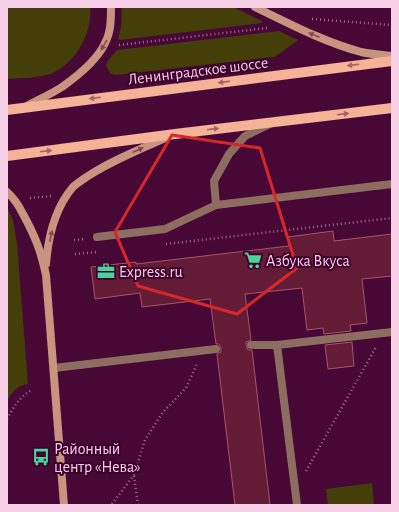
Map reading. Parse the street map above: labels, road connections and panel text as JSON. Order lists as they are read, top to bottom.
{
  "streets": {
    "main road": ["Ленинградское шоссе"]
  },
  "places": {
    "supermarket": ["Азбука Вкуса"],
    "office": ["Express.ru"],
    "bus stop": ["Районный центр «Нева»"]
  }
}
